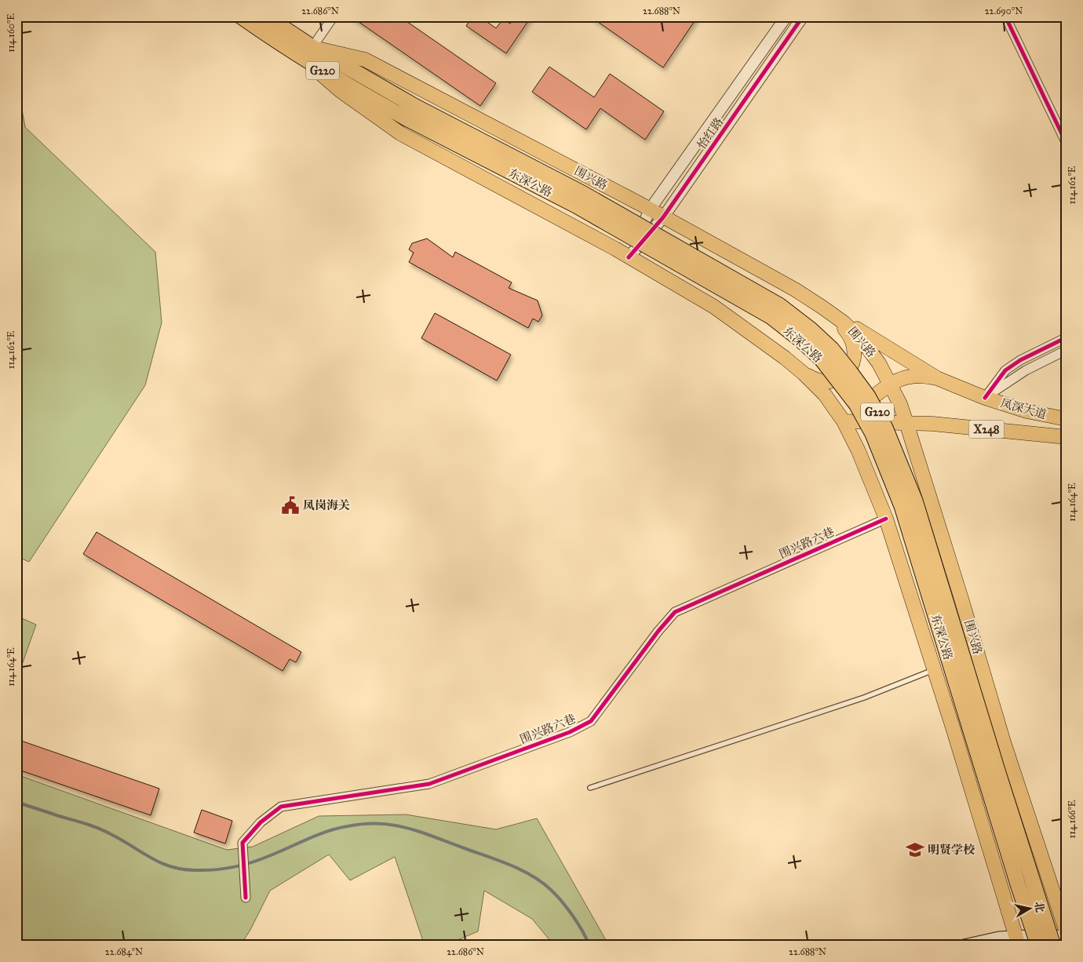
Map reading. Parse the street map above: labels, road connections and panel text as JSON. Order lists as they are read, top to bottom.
{
  "streets": {
    "highway": ["G220", "东深公路"],
    "main road": ["围兴路", "凤深大道", "X248"],
    "street": ["怡红路", "围兴路六巷"]
  },
  "crossings": [
    ["怡红路", "围兴路"],
    ["围兴路", "东深公路"],
    ["围兴路", "凤深大道"],
    ["围兴路", "X248"],
    ["凤深大道", "X248"]
  ],
  "places": {
    "public building": ["凤岗海关"],
    "school or university": ["明贤学校"]
  },
  "north": "right",
  "coordinates": [
    "22.686°N",
    "22.688°N",
    "22.690°N",
    "114.160°E",
    "114.162°E",
    "114.164°E",
    "114.166°E",
    "22.684°N"
  ]
}
